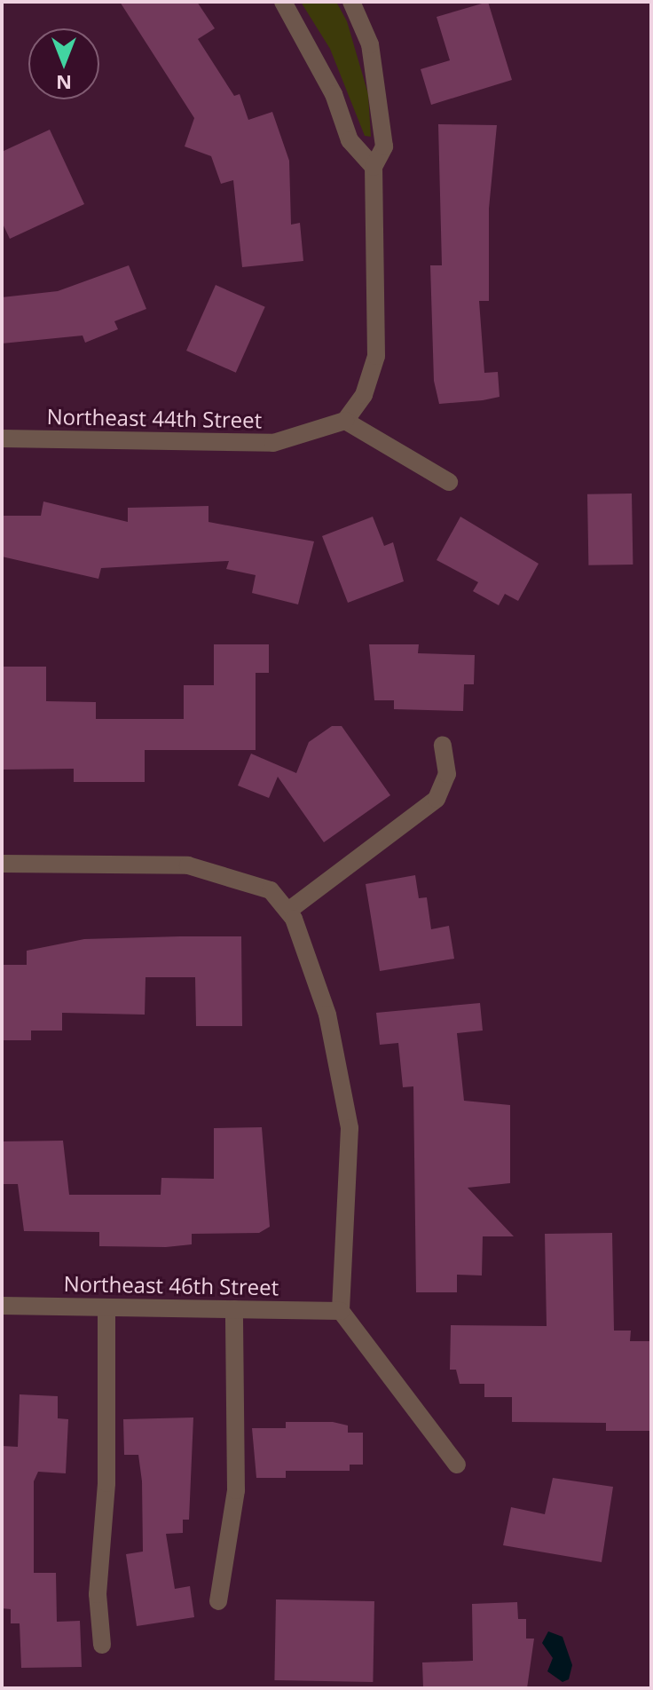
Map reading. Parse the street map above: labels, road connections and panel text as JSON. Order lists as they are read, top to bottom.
{
  "streets": {
    "street": ["Northeast 44th Street", "Northeast 46th Street"]
  },
  "north": "bottom"
}
